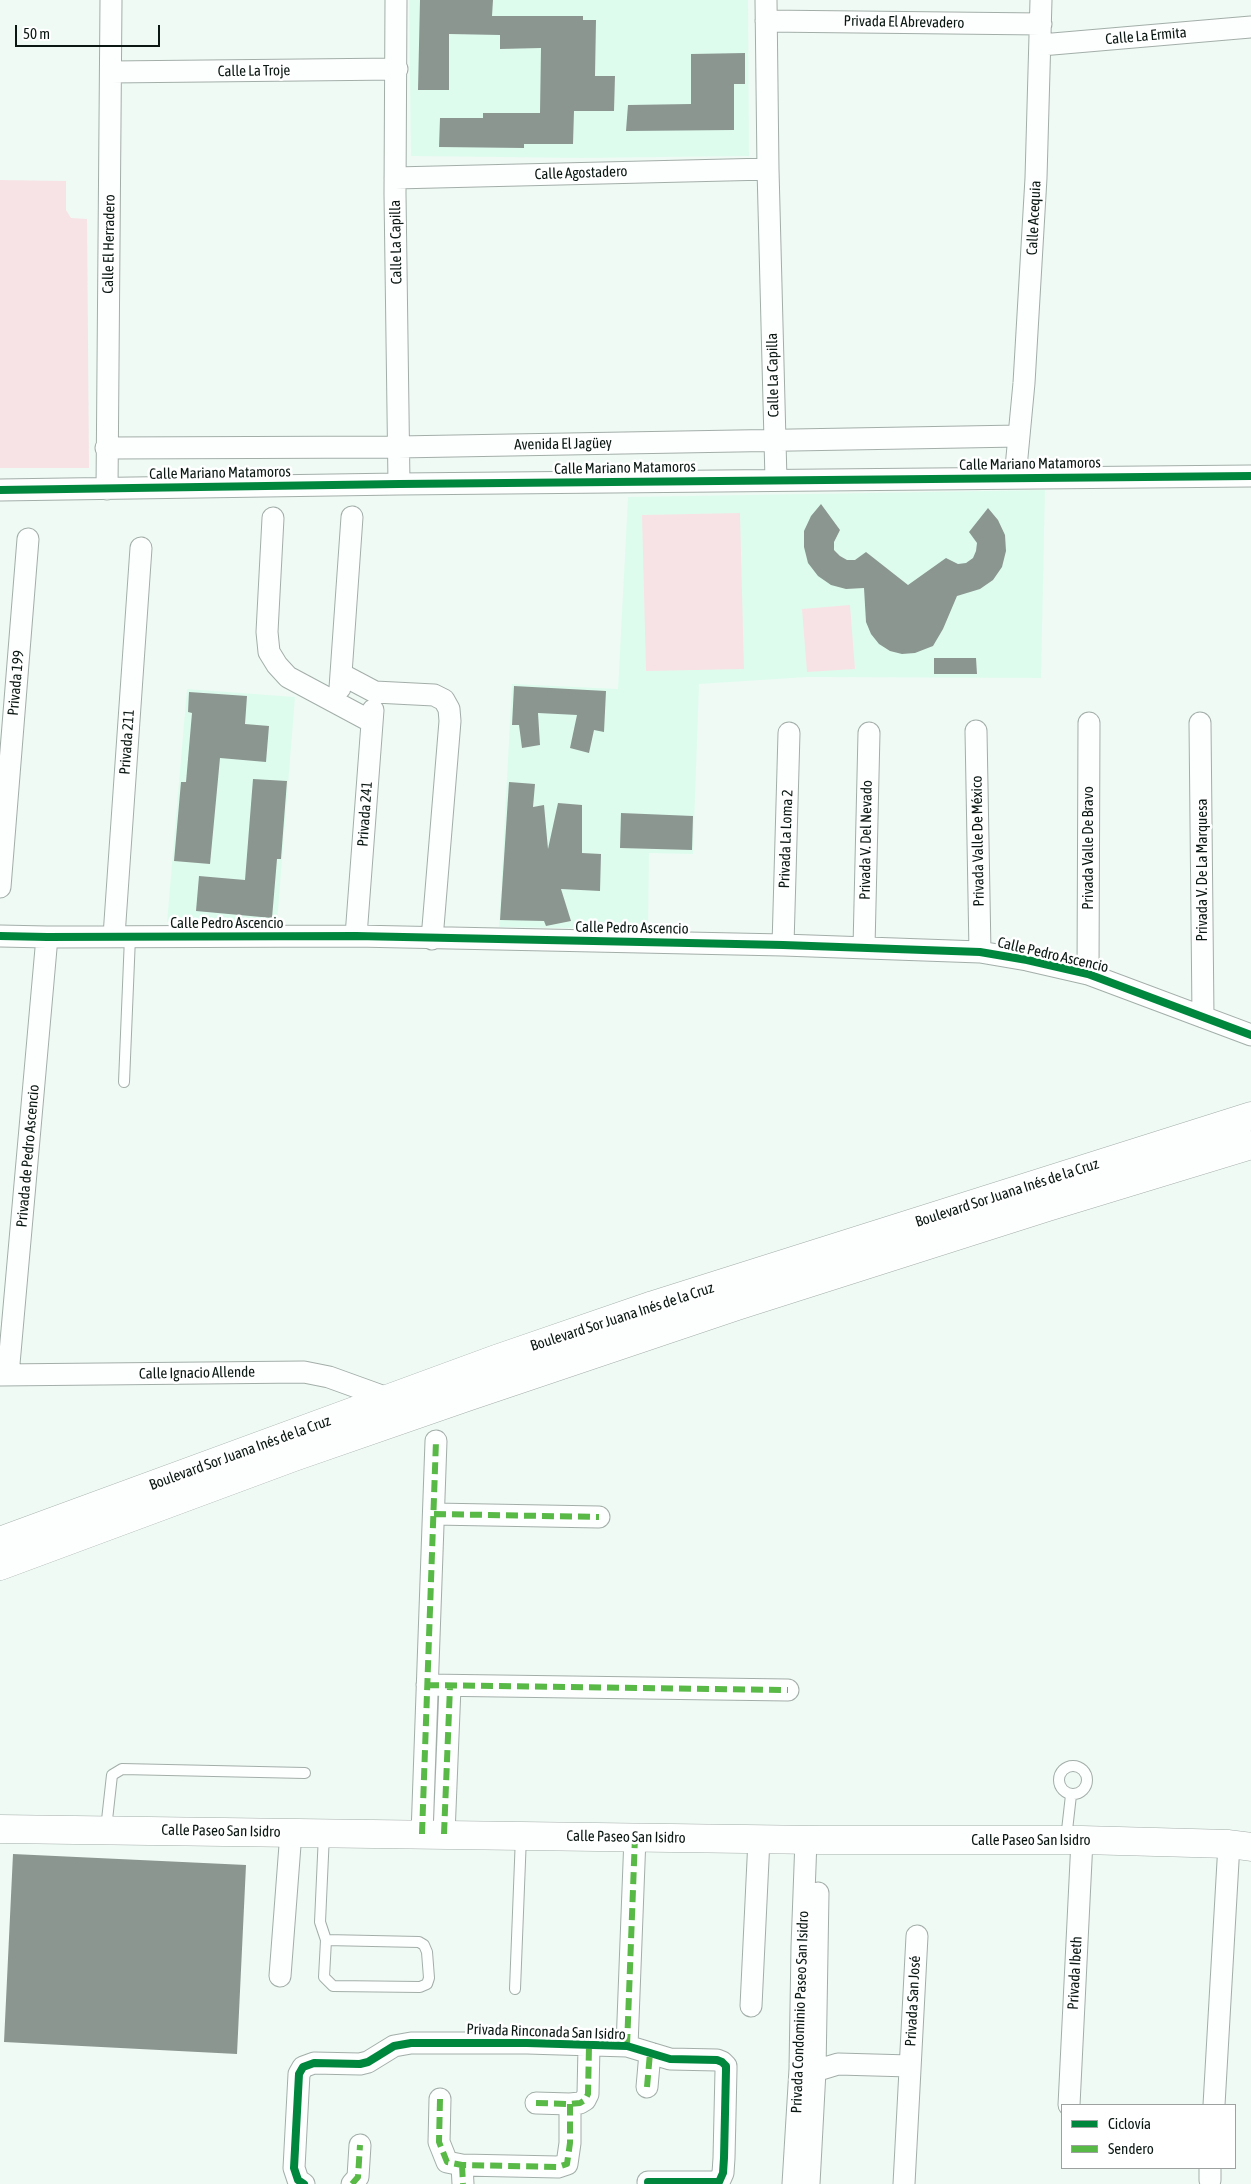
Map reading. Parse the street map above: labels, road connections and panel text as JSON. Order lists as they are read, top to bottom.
{
  "streets": {
    "main road": ["Boulevard Sor Juana Inés de la Cruz", "Calle Paseo San Isidro"],
    "street": [
      "Privada El Abrevadero",
      "Calle La Ermita",
      "Calle La Troje",
      "Calle Agostadero",
      "Calle Acequia",
      "Calle La Capilla",
      "Calle El Herradero",
      "Avenida El Jagüey",
      "Calle Mariano Matamoros",
      "Privada 199",
      "Privada 211",
      "Privada 241",
      "Privada La Loma 2",
      "Privada V. Del Nevado",
      "Privada Valle De México",
      "Privada Valle De Bravo",
      "Privada V. De La Marquesa",
      "Calle Pedro Ascencio",
      "Privada de Pedro Ascencio",
      "Calle Ignacio Allende",
      "Privada Ibeth",
      "Privada San José",
      "Privada Condominio Paseo San Isidro",
      "Privada Rinconada San Isidro"
    ]
  },
  "crossings": [
    ["Privada El Abrevadero", "Calle Acequia"],
    ["Privada El Abrevadero", "Calle La Capilla"],
    ["Calle La Ermita", "Calle Acequia"],
    ["Calle La Troje", "Calle La Capilla"],
    ["Calle La Troje", "Calle El Herradero"],
    ["Calle Agostadero", "Calle La Capilla"],
    ["Calle Acequia", "Avenida El Jagüey"],
    ["Calle Acequia", "Calle Mariano Matamoros"],
    ["Calle La Capilla", "Avenida El Jagüey"],
    ["Calle La Capilla", "Calle Mariano Matamoros"],
    ["Calle El Herradero", "Avenida El Jagüey"],
    ["Calle El Herradero", "Calle Mariano Matamoros"],
    ["Privada 211", "Calle Pedro Ascencio"],
    ["Privada 241", "Calle Pedro Ascencio"],
    ["Privada La Loma 2", "Calle Pedro Ascencio"],
    ["Privada V. Del Nevado", "Calle Pedro Ascencio"],
    ["Privada Valle De México", "Calle Pedro Ascencio"],
    ["Privada Valle De Bravo", "Calle Pedro Ascencio"],
    ["Privada V. De La Marquesa", "Calle Pedro Ascencio"],
    ["Calle Pedro Ascencio", "Privada de Pedro Ascencio"],
    ["Privada de Pedro Ascencio", "Calle Ignacio Allende"],
    ["Boulevard Sor Juana Inés de la Cruz", "Calle Ignacio Allende"],
    ["Calle Paseo San Isidro", "Privada Ibeth"],
    ["Calle Paseo San Isidro", "Privada Condominio Paseo San Isidro"],
    ["Calle Paseo San Isidro", "Privada Rinconada San Isidro"],
    ["Privada San José", "Privada Condominio Paseo San Isidro"]
  ],
  "legend": ["Ciclovía", "Sendero"],
  "scale_bar": "50 m"
}
